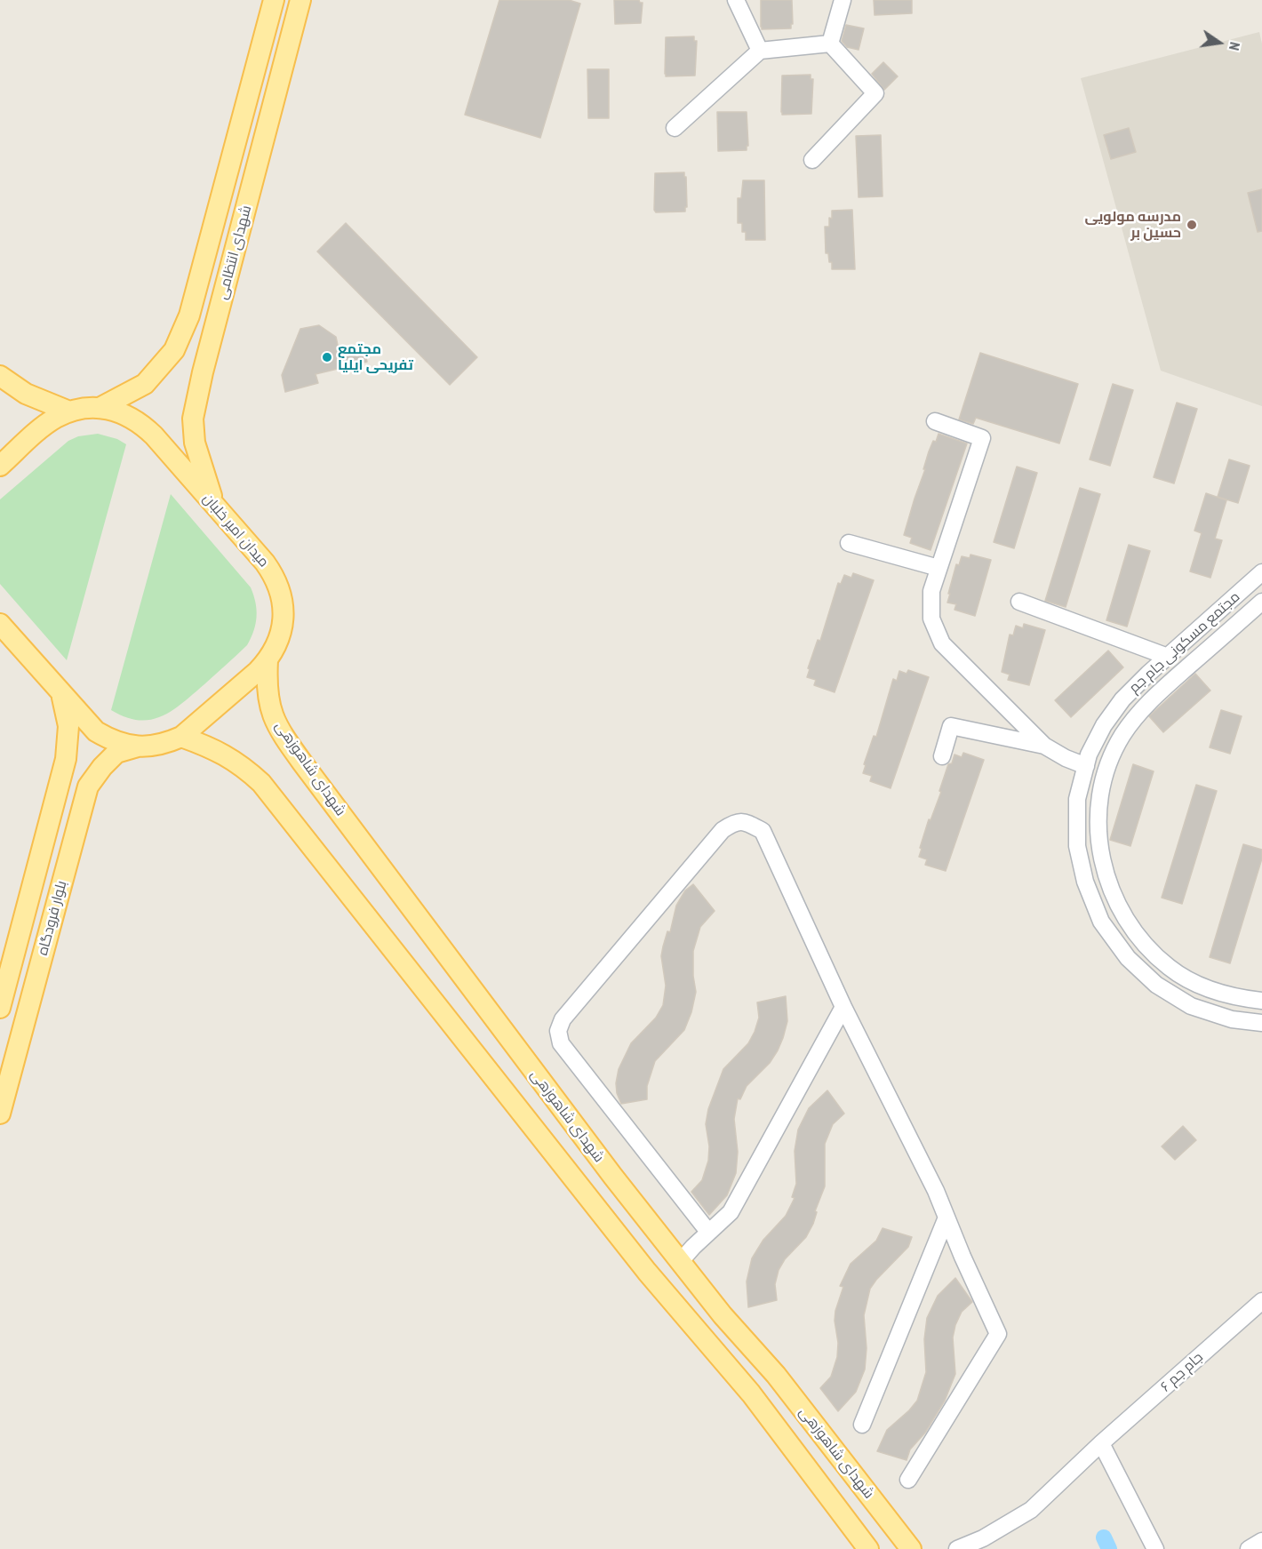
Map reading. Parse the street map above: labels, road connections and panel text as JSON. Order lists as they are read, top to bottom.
{
  "streets": {
    "main road": [
      "شهدای انتظامی",
      "میدان امیر خلبان",
      "شهدای شاهوزهی",
      "بلوار فرودگاه"
    ],
    "street": ["مجتمع مسکونی جام جم", "جام جم ۶"]
  },
  "crossings": [
    ["شهدای انتظامی", "میدان امیر خلبان"],
    ["میدان امیر خلبان", "شهدای شاهوزهی"],
    ["میدان امیر خلبان", "بلوار فرودگاه"]
  ],
  "places": ["مدرسه مولویی حسین بر", "مجتمع تفریحی ایلیا"],
  "north": "right"
}
